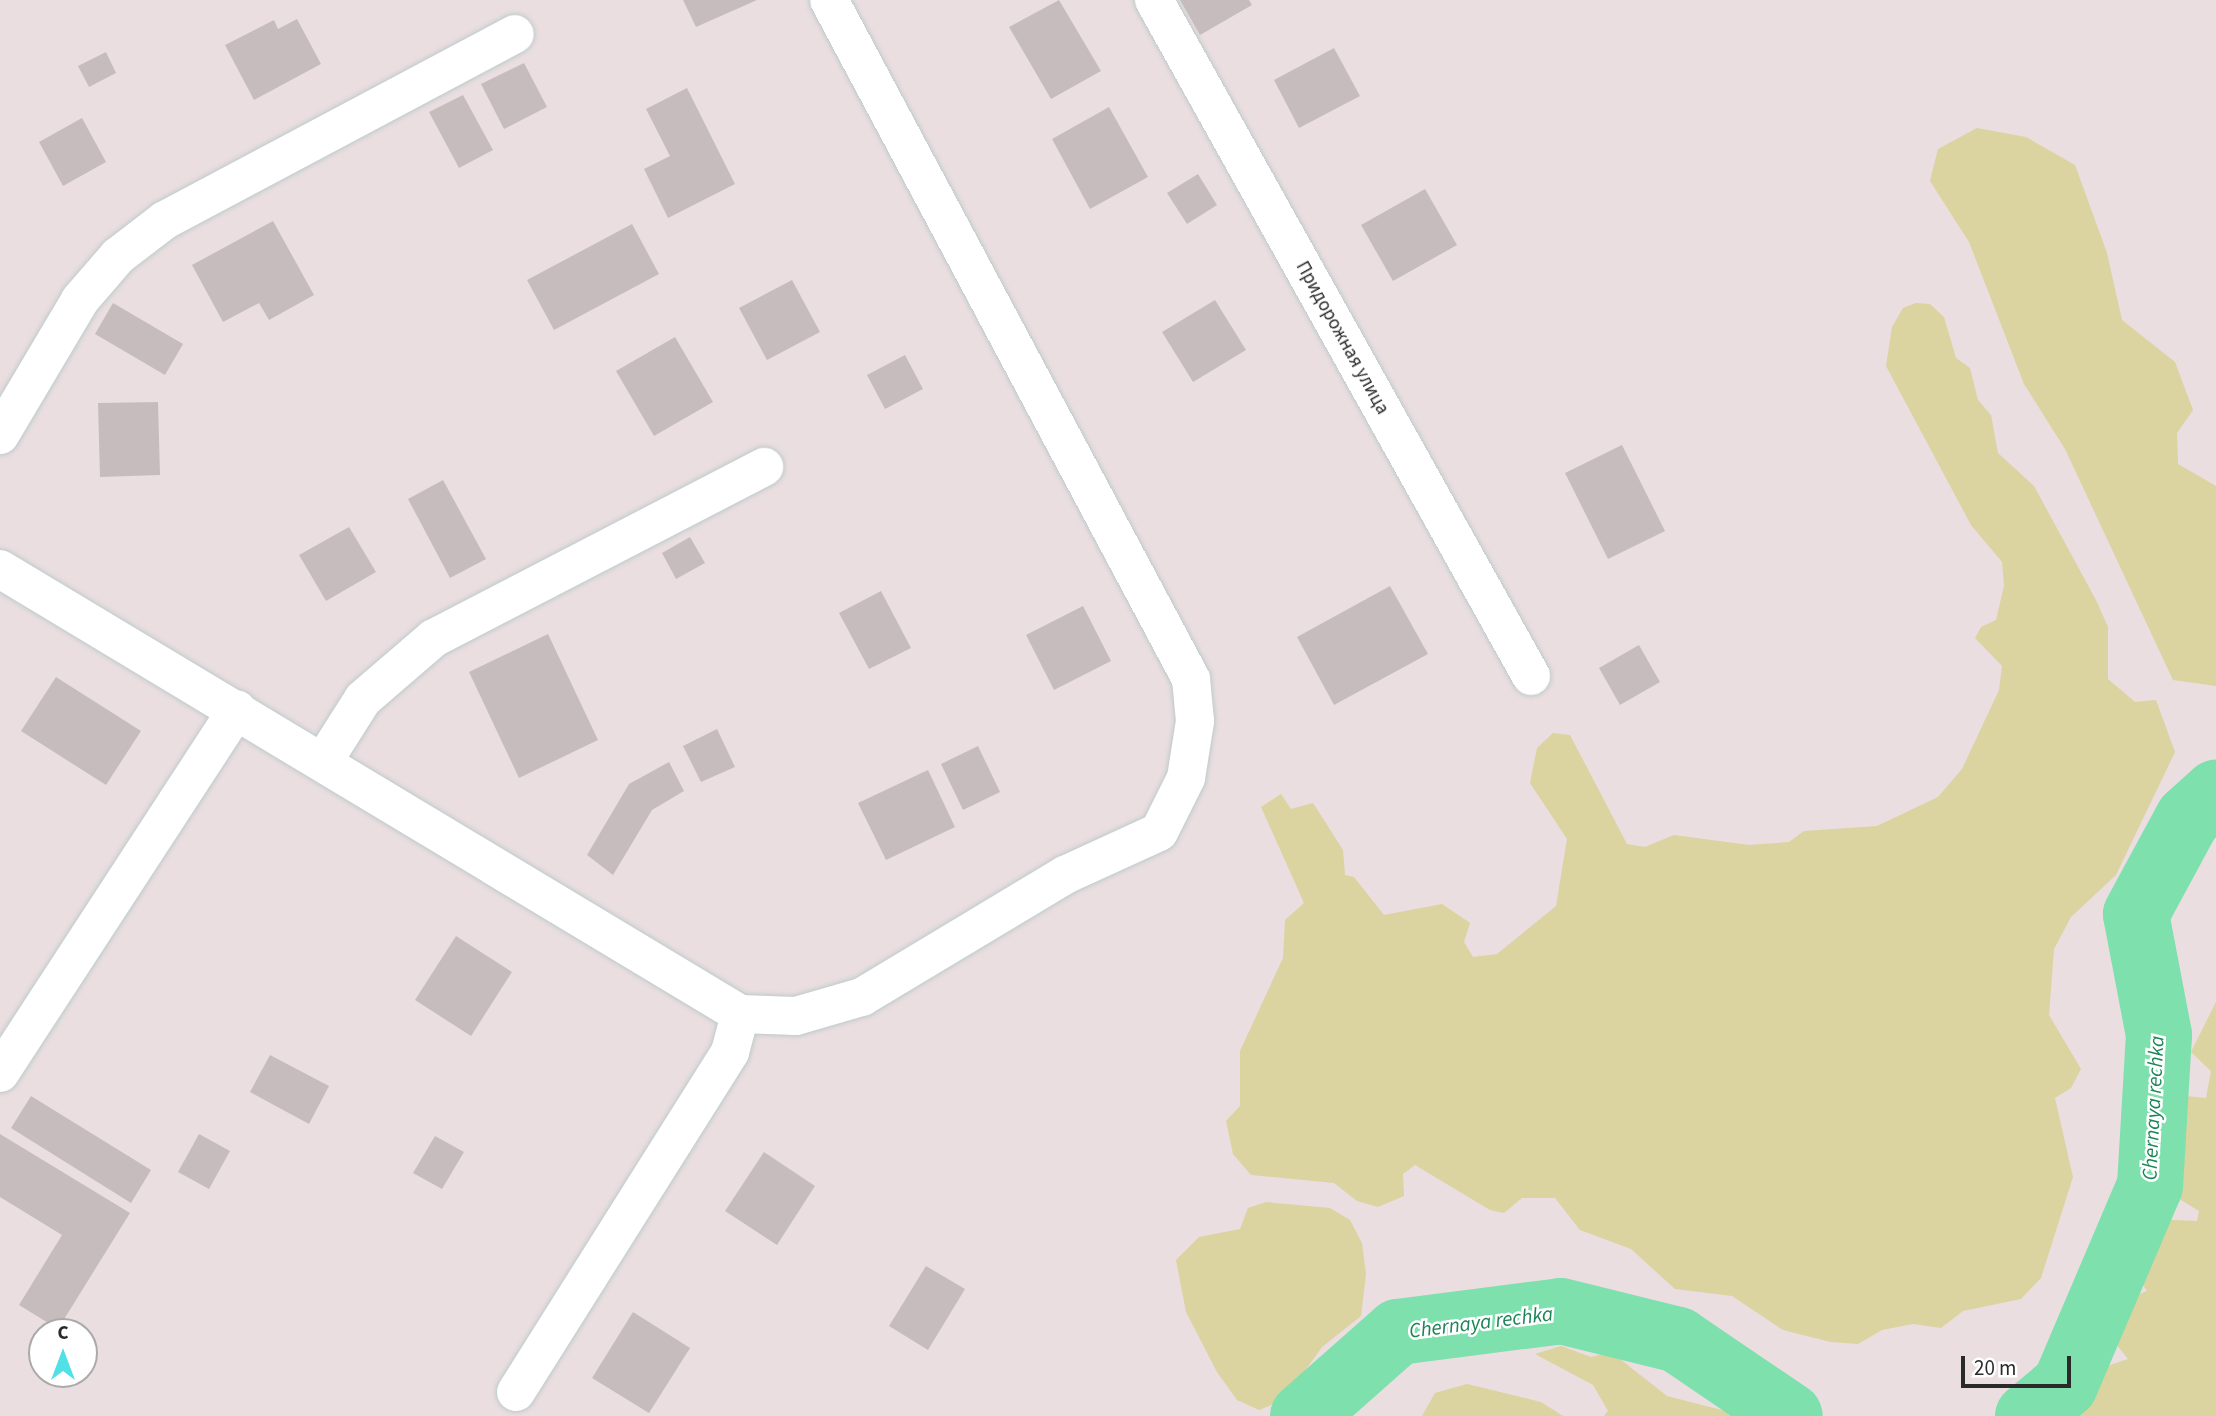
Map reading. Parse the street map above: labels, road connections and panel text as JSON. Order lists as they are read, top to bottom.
{
  "streets": {
    "street": ["Придорожная улица"]
  },
  "water": ["Chernaya rechka"],
  "scale_bar": "20 m",
  "north": "top"
}
